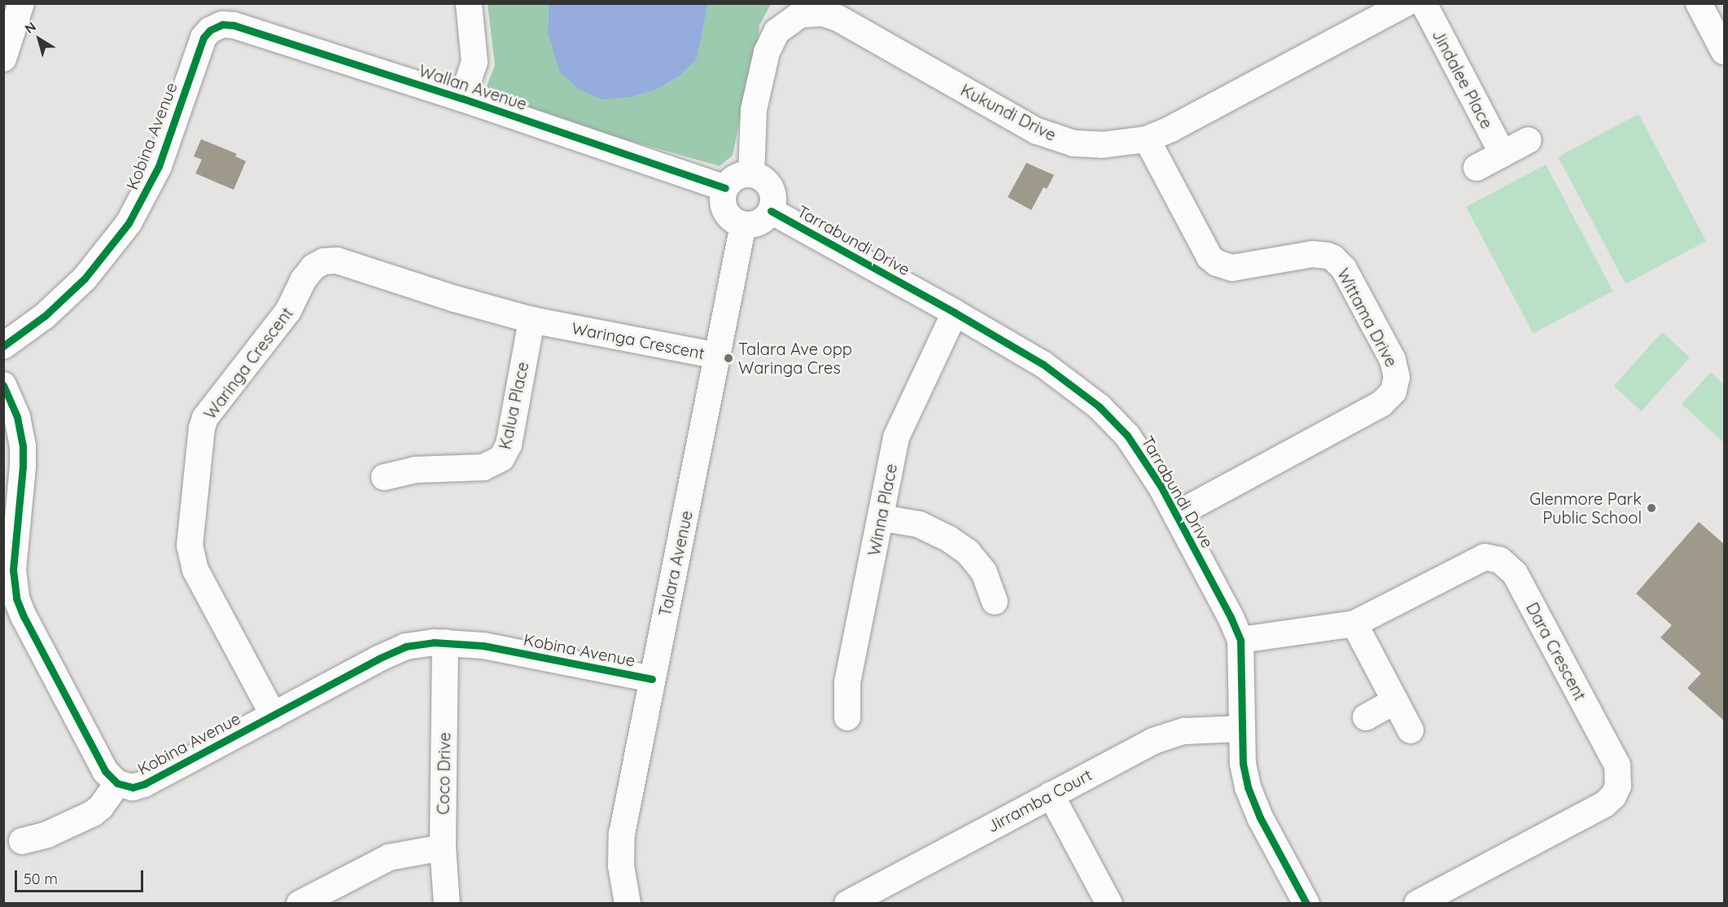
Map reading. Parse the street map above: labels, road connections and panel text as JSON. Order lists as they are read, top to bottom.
{
  "streets": {
    "street": [
      "Jindalee Place",
      "Wallan Avenue",
      "Kukundi Drive",
      "Kobina Avenue",
      "Tarrabundi Drive",
      "Wittama Drive",
      "Waringa Crescent",
      "Kalua Place",
      "Winna Place",
      "Talara Avenue",
      "Dara Crescent",
      "Coco Drive",
      "Jirramba Court"
    ]
  },
  "crossings": [
    ["Wallan Avenue", "Kukundi Drive"],
    ["Wallan Avenue", "Kobina Avenue"],
    ["Wallan Avenue", "Tarrabundi Drive"],
    ["Wallan Avenue", "Talara Avenue"],
    ["Kukundi Drive", "Tarrabundi Drive"],
    ["Kukundi Drive", "Wittama Drive"],
    ["Kukundi Drive", "Talara Avenue"],
    ["Kobina Avenue", "Waringa Crescent"],
    ["Kobina Avenue", "Talara Avenue"],
    ["Kobina Avenue", "Coco Drive"],
    ["Tarrabundi Drive", "Wittama Drive"],
    ["Tarrabundi Drive", "Winna Place"],
    ["Tarrabundi Drive", "Talara Avenue"],
    ["Tarrabundi Drive", "Dara Crescent"],
    ["Tarrabundi Drive", "Jirramba Court"],
    ["Waringa Crescent", "Kalua Place"],
    ["Waringa Crescent", "Talara Avenue"]
  ],
  "places": ["Talara Ave opp Waringa Cres", "Glenmore Park Public School"],
  "scale_bar": "50 m",
  "north": "top left"
}
